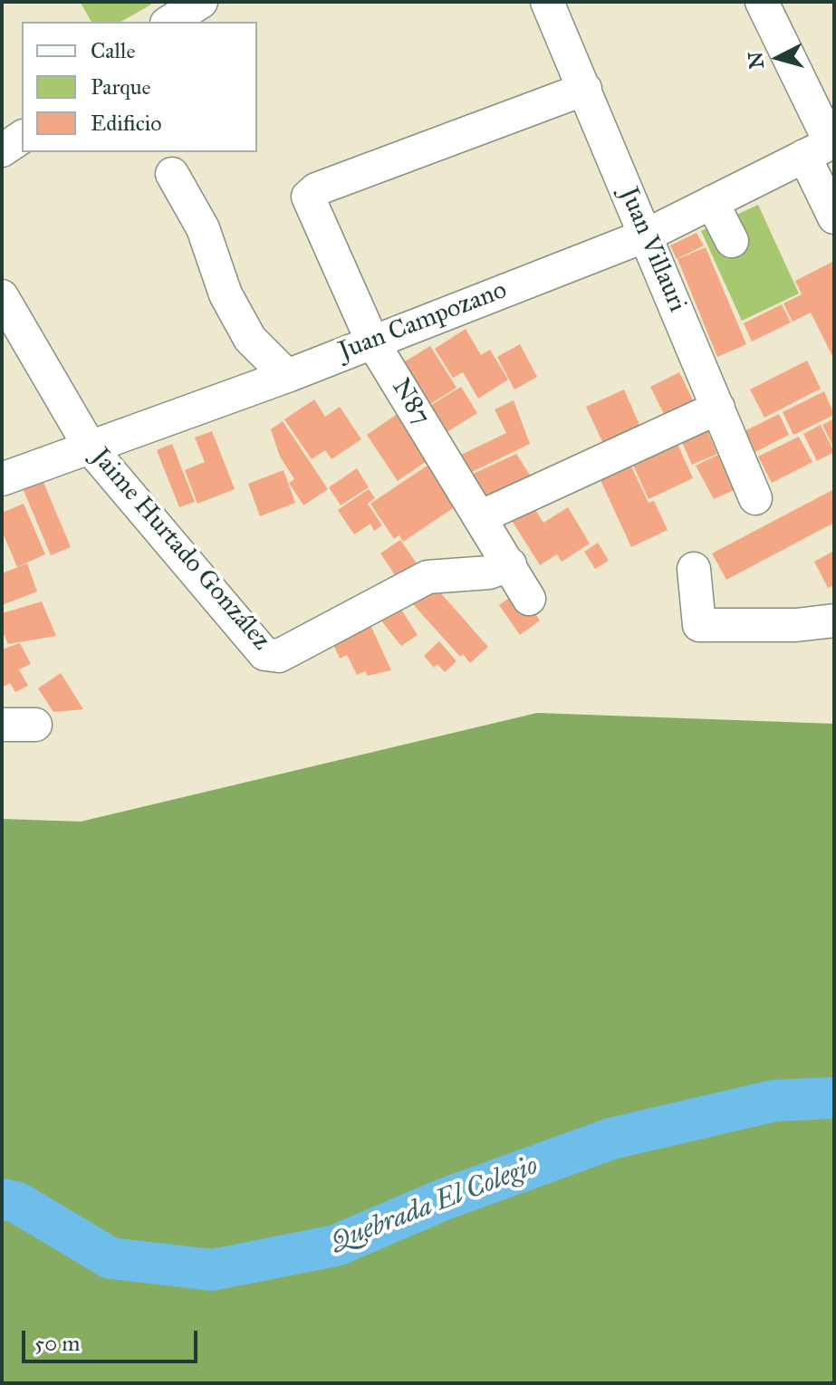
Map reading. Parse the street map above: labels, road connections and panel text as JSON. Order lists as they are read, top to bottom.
{
  "streets": {
    "street": [
      "Juan Villauri",
      "Juan Campozano",
      "N87",
      "Jaime Hurtado González"
    ]
  },
  "crossings": [
    ["Juan Villauri", "Juan Campozano"],
    ["Juan Villauri", "N87"],
    ["Juan Campozano", "N87"],
    ["Juan Campozano", "Jaime Hurtado González"],
    ["N87", "Jaime Hurtado González"]
  ],
  "water": ["Quebrada El Colegio"],
  "legend": ["Calle", "Parque", "Edificio"],
  "scale_bar": "50 m",
  "north": "left"
}
